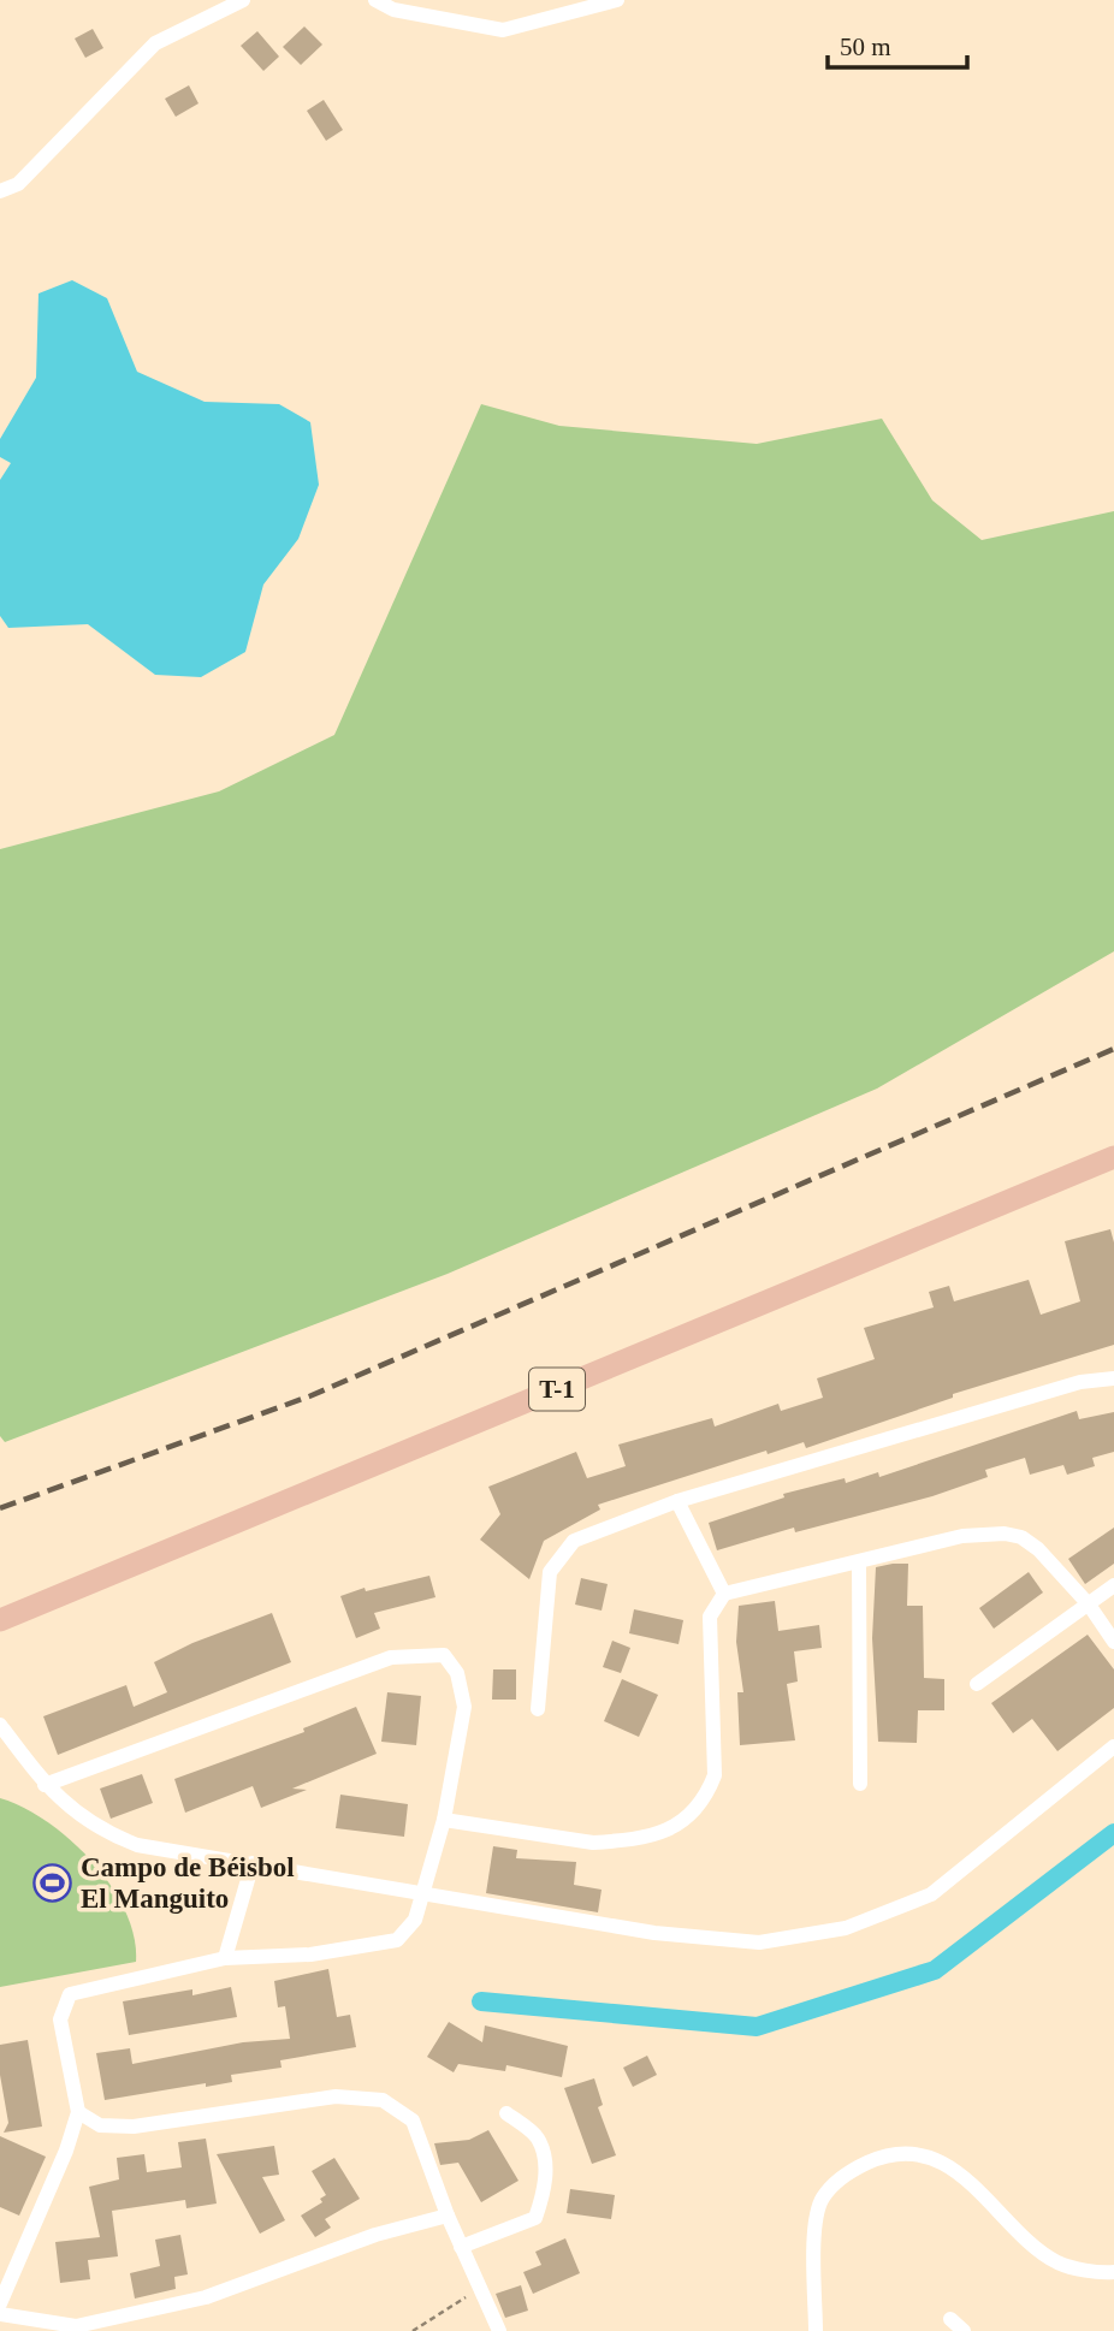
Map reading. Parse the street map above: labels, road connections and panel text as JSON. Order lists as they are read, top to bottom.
{
  "streets": {
    "main road": ["T-1"]
  },
  "places": {
    "sports": ["Campo de Béisbol El Manguito"]
  },
  "scale_bar": "50 m"
}
